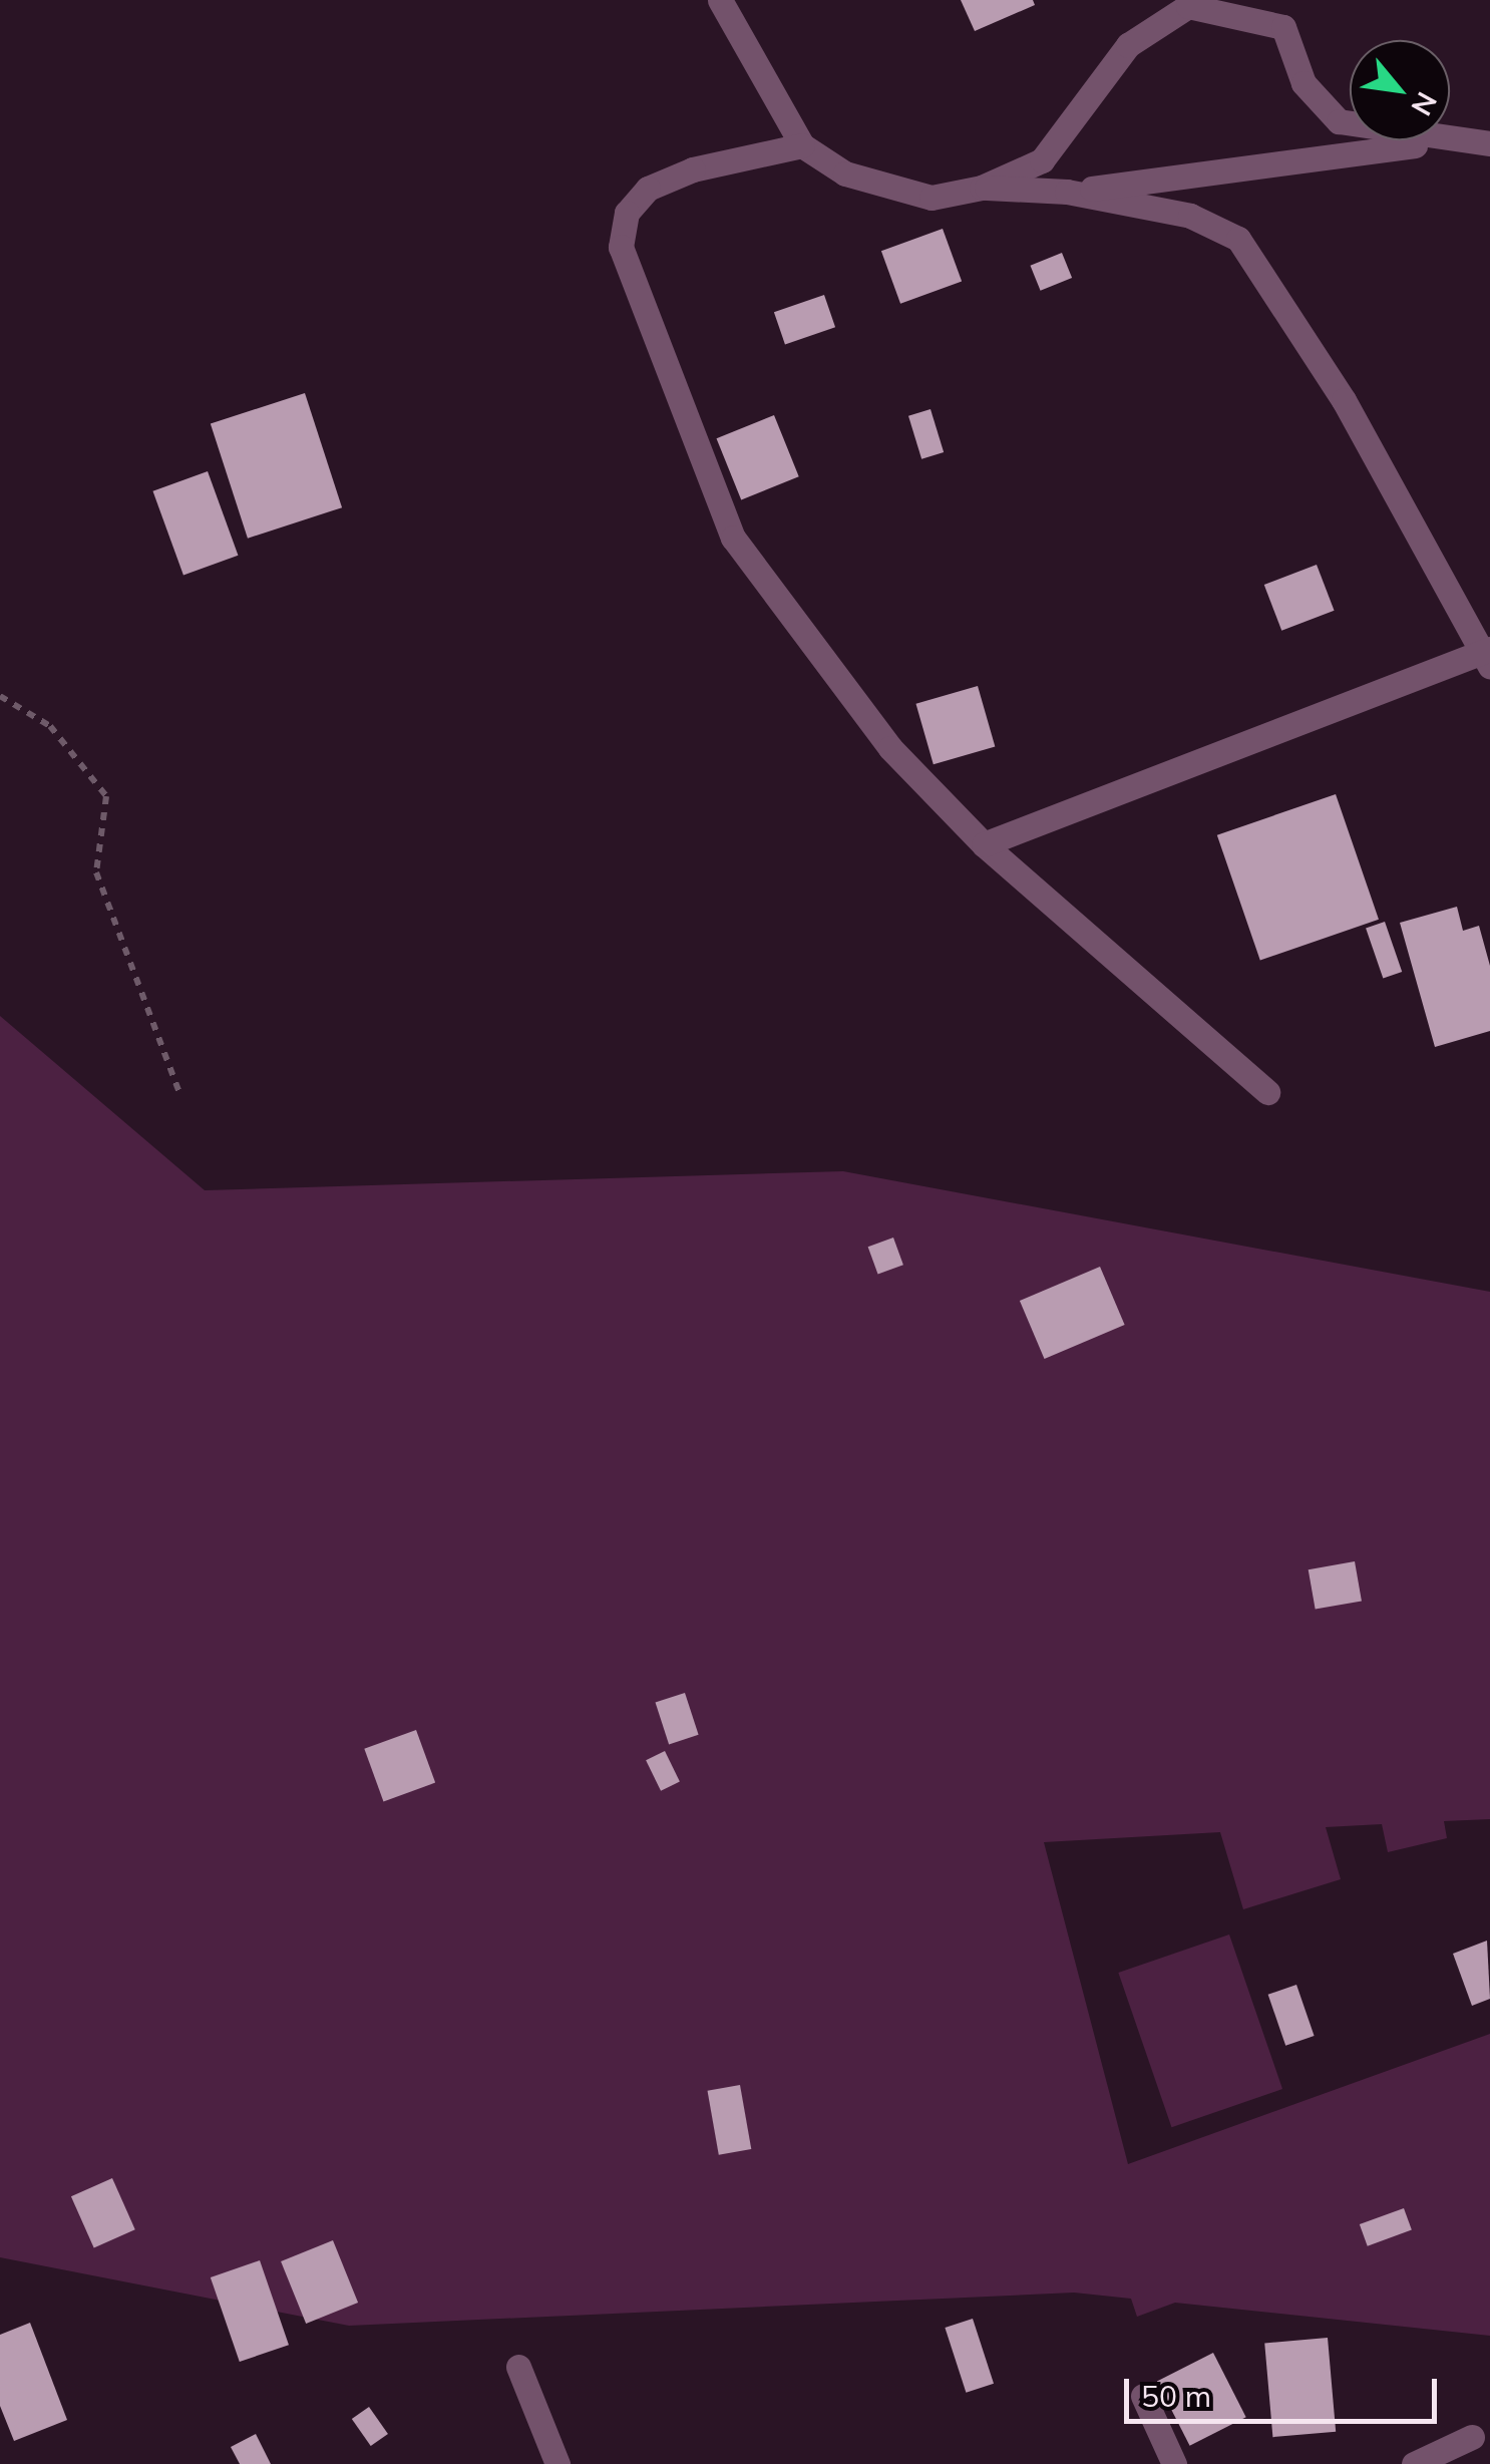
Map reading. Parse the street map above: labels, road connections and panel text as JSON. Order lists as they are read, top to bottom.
{
  "scale_bar": "50 m",
  "north": "bottom right"
}
